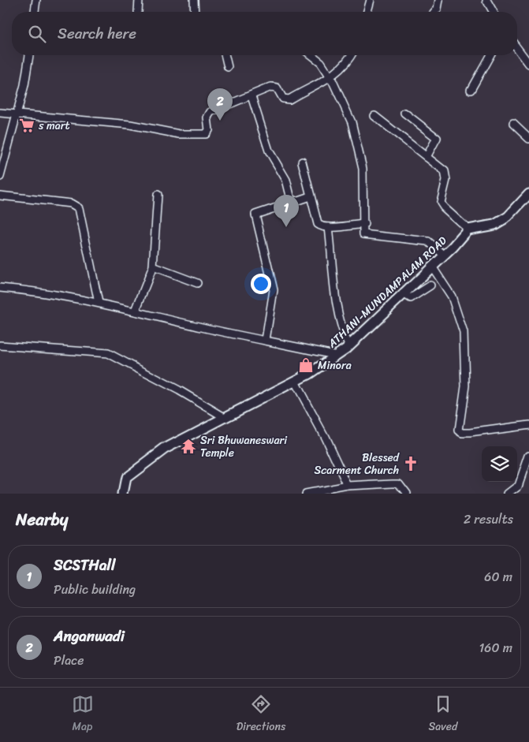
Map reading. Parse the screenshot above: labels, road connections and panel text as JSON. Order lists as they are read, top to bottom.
{
  "streets": {
    "street": ["ATHANI-MUNDAMPALAM ROAD"]
  },
  "places": {
    "supermarket": ["s mart"],
    "shop": ["Minora"],
    "temple": ["Sri Bhuwaneswari Temple"],
    "church": ["Blessed Scarment Church"]
  },
  "page": {
    "search": "Search here",
    "pins": ["2", "1"],
    "heading": ["Nearby", "2 results"],
    "list": [
      {
        "mark": "1",
        "name": "SCSTHall",
        "note": "Public building",
        "value": "60 m"
      },
      {
        "mark": "2",
        "name": "Anganwadi",
        "note": "Place",
        "value": "160 m"
      }
    ],
    "nav": ["Map", "Directions", "Saved"]
  }
}
